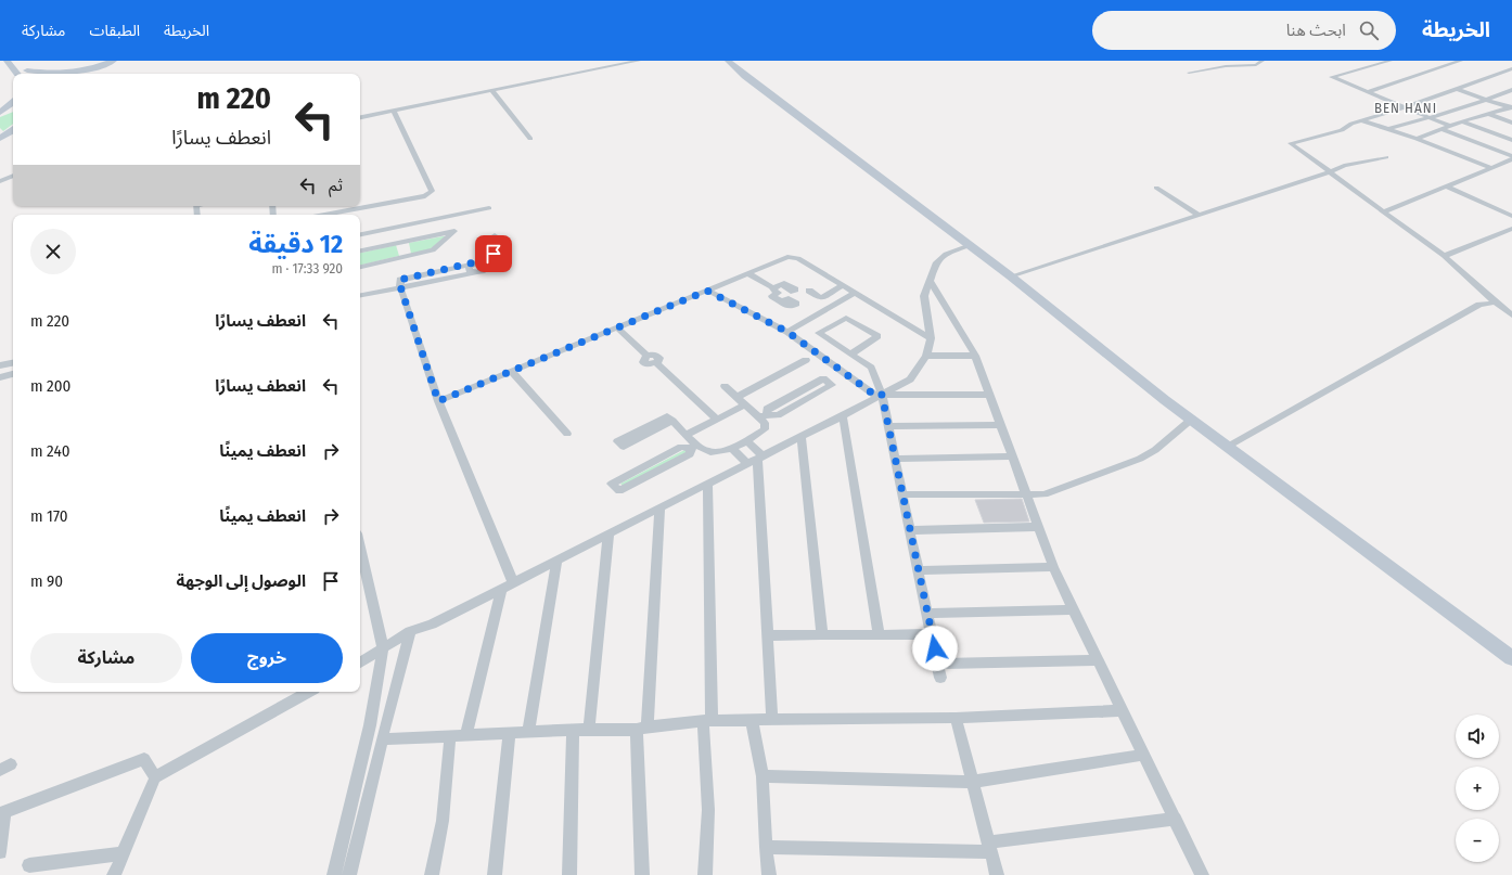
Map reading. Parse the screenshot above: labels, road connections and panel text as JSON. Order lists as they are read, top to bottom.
{
  "districts": ["BEN HANI"],
  "page": {
    "header": "الخريطة",
    "search": "ابحث هنا",
    "nav": ["الخريطة", "الطبقات", "مشاركة"],
    "turn": ["220 m", "انعطف يسارًا"],
    "then": "ثم",
    "heading": ["12 دقيقة", "920 m · 17:33"],
    "list": [
      {
        "name": "انعطف يسارًا",
        "value": "220 m"
      },
      {
        "name": "انعطف يسارًا",
        "value": "200 m"
      },
      {
        "name": "انعطف يمينًا",
        "value": "240 m"
      },
      {
        "name": "انعطف يمينًا",
        "value": "170 m"
      },
      {
        "name": "الوصول إلى الوجهة",
        "value": "90 m"
      }
    ],
    "buttons": ["خروج", "مشاركة"],
    "map_buttons": ["+", "−"]
  }
}
